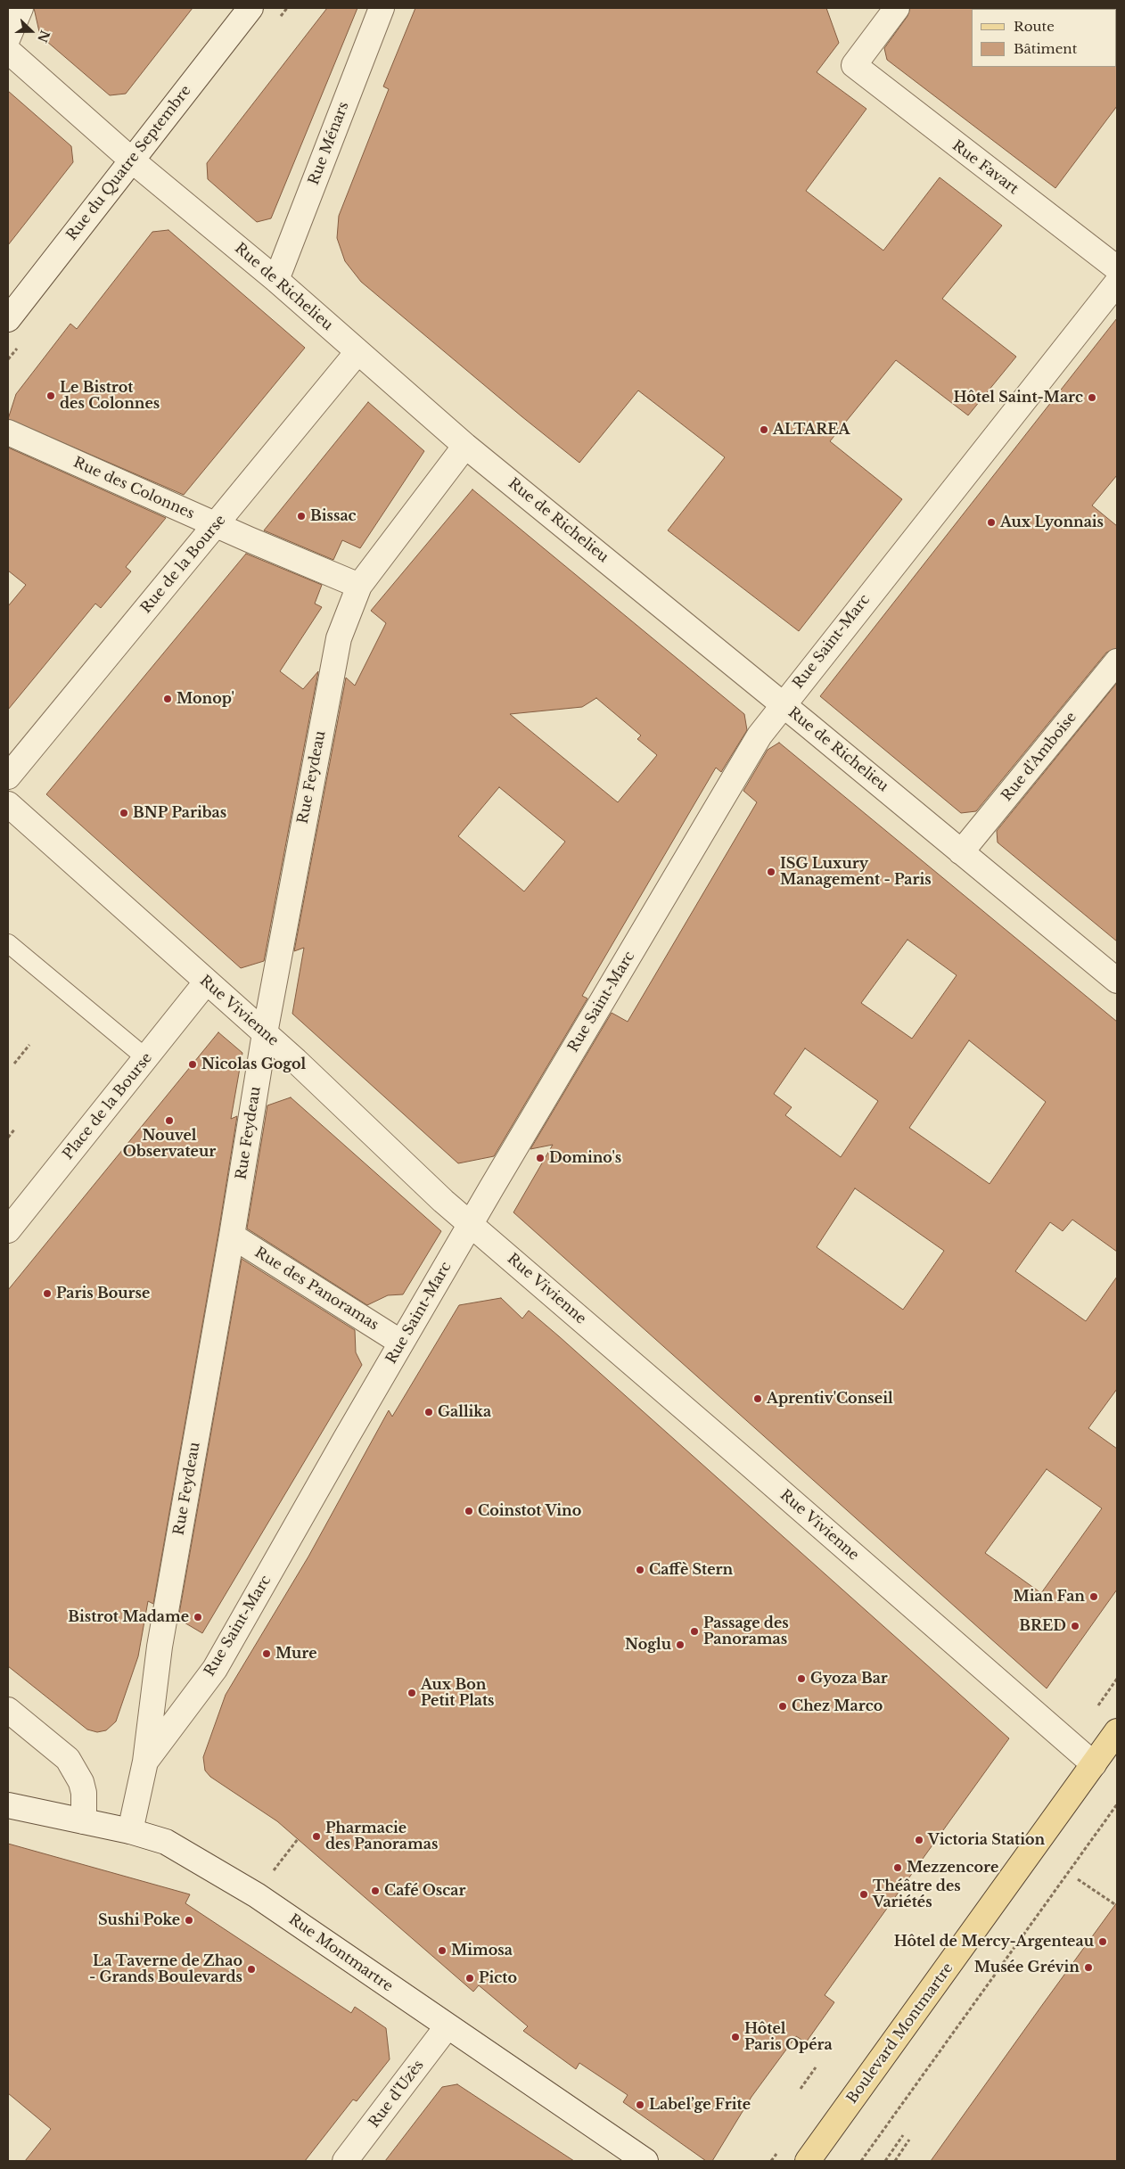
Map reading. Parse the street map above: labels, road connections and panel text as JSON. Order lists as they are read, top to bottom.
{
  "streets": {
    "main road": ["Boulevard Montmartre"],
    "street": [
      "Rue Ménars",
      "Rue du Quatre Septembre",
      "Rue Favart",
      "Rue de Richelieu",
      "Rue des Colonnes",
      "Rue de la Bourse",
      "Rue Saint-Marc",
      "Rue d'Amboise",
      "Rue Feydeau",
      "Rue Vivienne",
      "Place de la Bourse",
      "Rue des Panoramas",
      "Rue Montmartre",
      "Rue d'Uzès"
    ]
  },
  "crossings": [
    ["Rue Ménars", "Rue de Richelieu"],
    ["Rue du Quatre Septembre", "Rue de Richelieu"],
    ["Rue de Richelieu", "Rue de la Bourse"],
    ["Rue de Richelieu", "Rue Saint-Marc"],
    ["Rue de Richelieu", "Rue d'Amboise"],
    ["Rue de Richelieu", "Rue Feydeau"],
    ["Rue des Colonnes", "Rue de la Bourse"],
    ["Rue des Colonnes", "Rue Feydeau"],
    ["Rue Saint-Marc", "Rue Feydeau"],
    ["Rue Saint-Marc", "Rue Vivienne"],
    ["Rue Saint-Marc", "Rue des Panoramas"],
    ["Rue Feydeau", "Rue Vivienne"],
    ["Rue Feydeau", "Rue des Panoramas"],
    ["Rue Feydeau", "Rue Montmartre"],
    ["Rue Vivienne", "Place de la Bourse"],
    ["Rue Vivienne", "Boulevard Montmartre"],
    ["Rue Montmartre", "Rue d'Uzès"]
  ],
  "places": [
    "Le Bistrot des Colonnes",
    "Hôtel Saint-Marc",
    "ALTAREA",
    "Bissac",
    "Aux Lyonnais",
    "Monop'",
    "BNP Paribas",
    "ISG Luxury Management - Paris",
    "Nicolas Gogol",
    "Nouvel Observateur",
    "Domino's",
    "Paris Bourse",
    "Aprentiv'Conseil",
    "Gallika",
    "Coinstot Vino",
    "Caffè Stern",
    "Mian Fan",
    "Bistrot Madame",
    "BRED",
    "Passage des Panoramas",
    "Noglu",
    "Mure",
    "Gyoza Bar",
    "Aux Bon Petit Plats",
    "Chez Marco",
    "Pharmacie des Panoramas",
    "Victoria Station",
    "Mezzencore",
    "Café Oscar",
    "Théâtre des Variétés",
    "Sushi Poke",
    "Hôtel de Mercy-Argenteau",
    "Mimosa",
    "Musée Grévin",
    "La Taverne de Zhao - Grands Boulevards",
    "Picto",
    "Hôtel Paris Opéra",
    "Label’ge Frite"
  ],
  "legend": ["Route", "Bâtiment"],
  "north": "right"
}
